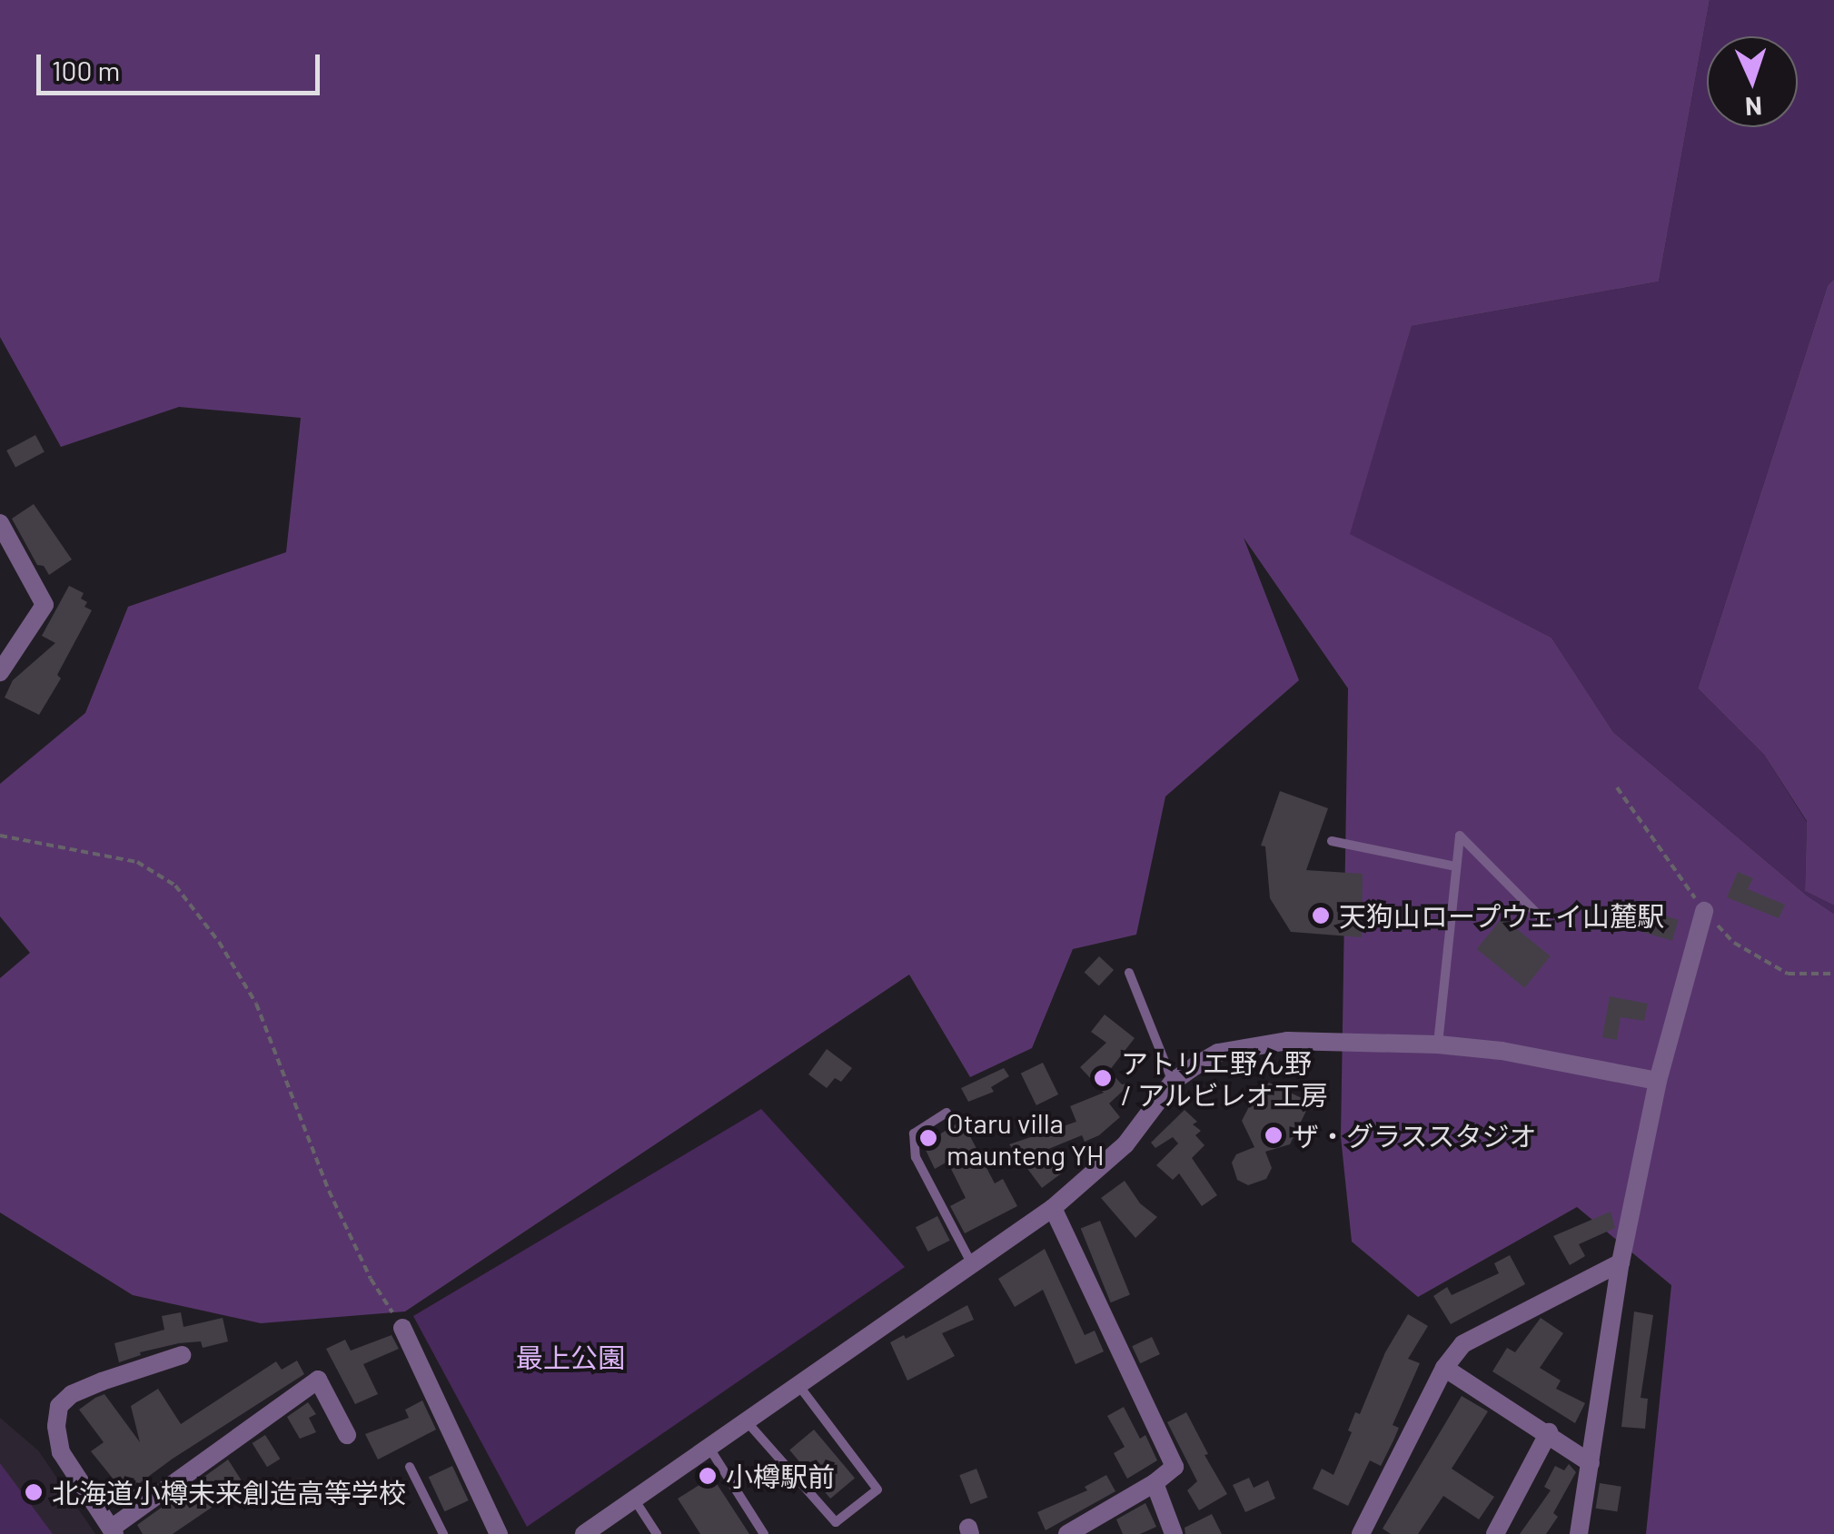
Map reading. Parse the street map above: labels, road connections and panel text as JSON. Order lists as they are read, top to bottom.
{
  "parks": ["最上公園"],
  "places": [
    "天狗山ロープウェイ山麓駅",
    "アトリエ野ん野 / アルビレオ工房",
    "ザ・グラススタジオ",
    "Otaru villa maunteng YH",
    "小樽駅前",
    "北海道小樽未来創造高等学校"
  ],
  "scale_bar": "100 m",
  "north": "bottom"
}
